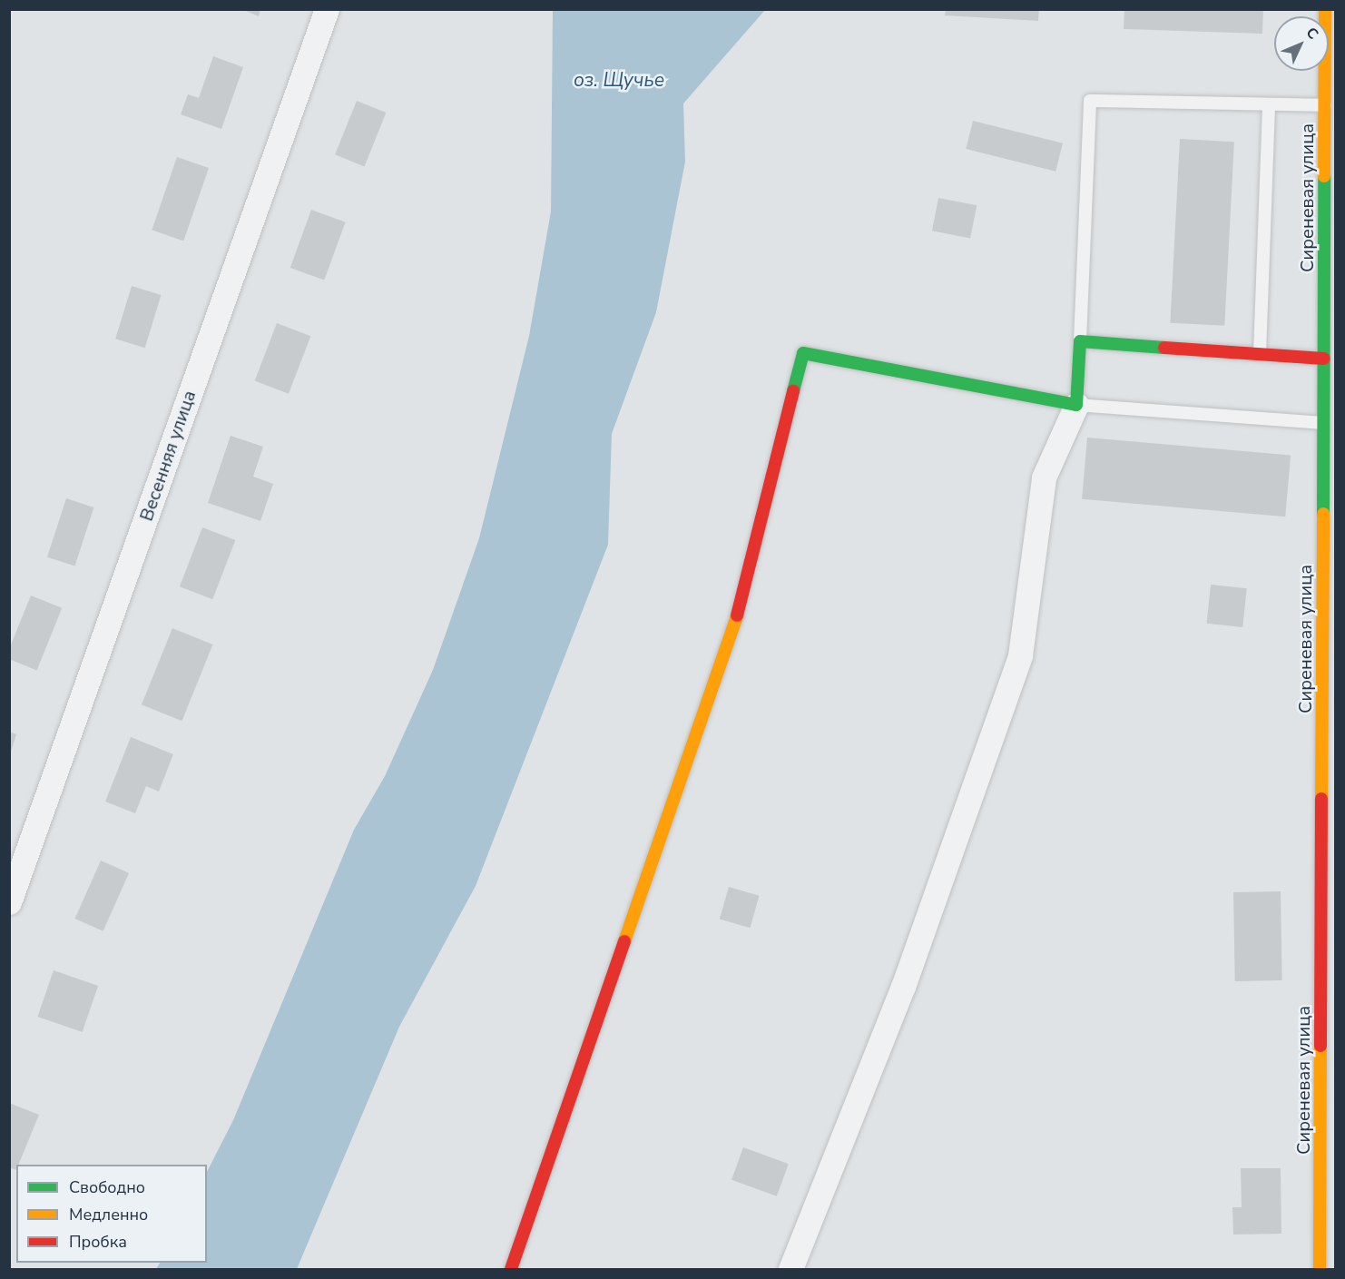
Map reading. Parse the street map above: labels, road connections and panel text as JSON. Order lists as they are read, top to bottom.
{
  "streets": {
    "street": ["Сиреневая улица", "Весенняя улица"]
  },
  "water": ["оз. Щучье"],
  "legend": ["Свободно", "Медленно", "Пробка"],
  "north": "top right"
}
